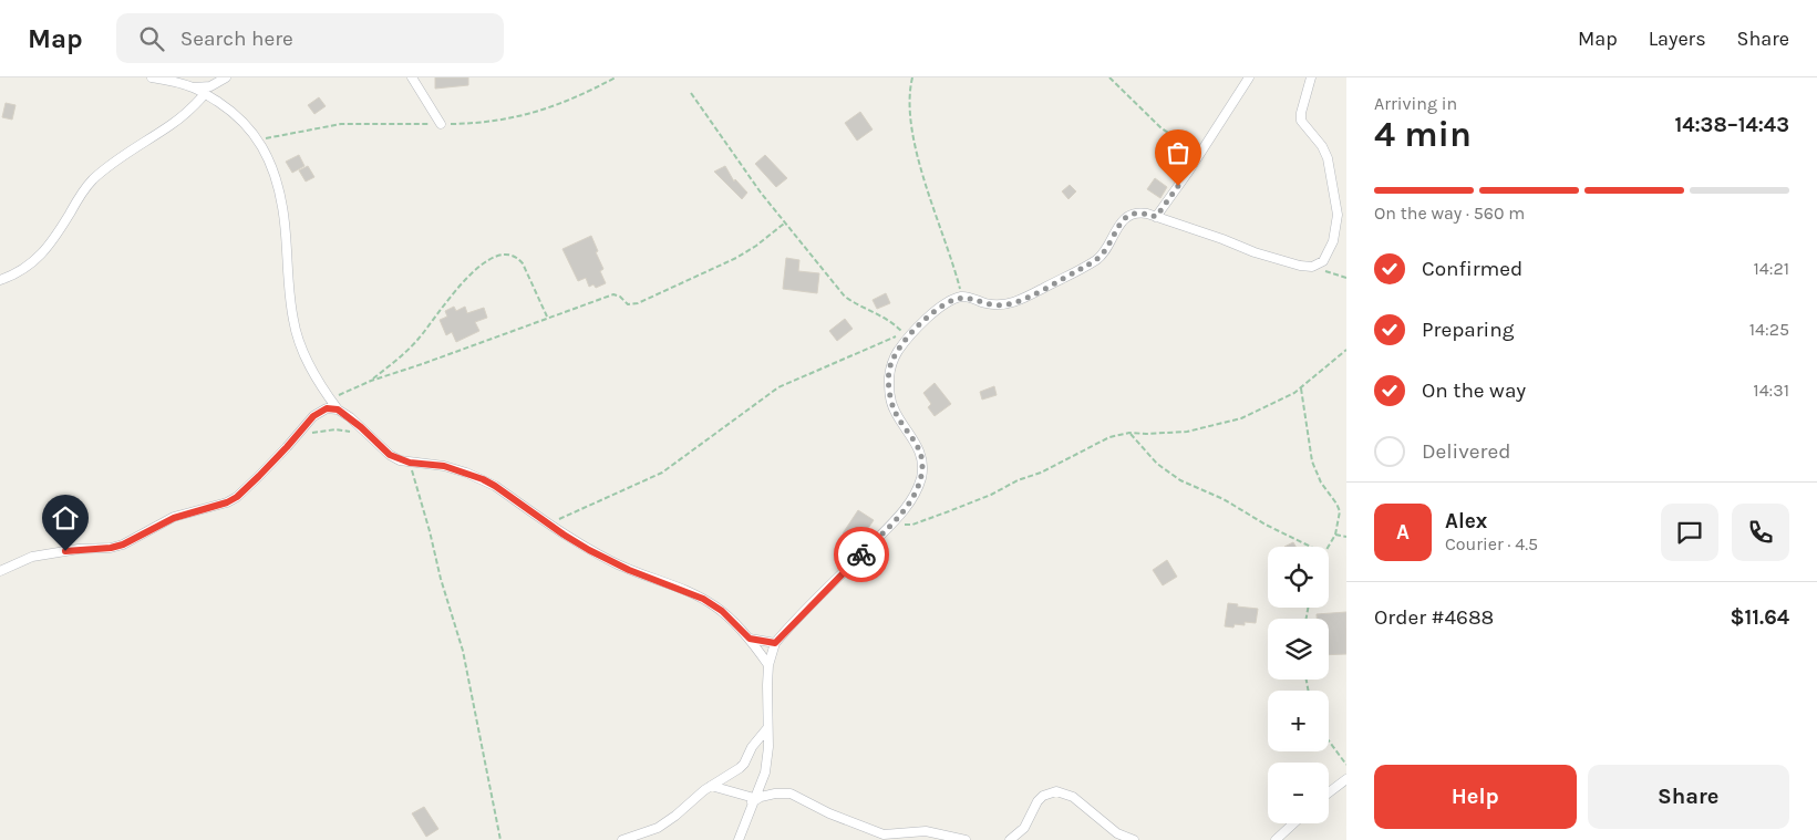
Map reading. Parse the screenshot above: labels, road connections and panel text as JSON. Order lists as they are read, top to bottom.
{
  "page": {
    "header": "Map",
    "search": "Search here",
    "nav": ["Map", "Layers", "Share"],
    "heading": ["4 min", "Arriving in", "14:38–14:43"],
    "panel": [
      "Alex",
      "Courier · 4.5",
      "Order #4688",
      "$11.64"
    ],
    "bar": "On the way · 560 m",
    "list": [
      ["Confirmed", "14:21"],
      ["Preparing", "14:25"],
      ["On the way", "14:31"],
      "Delivered"
    ],
    "round": "A",
    "map_buttons": ["+", "−"],
    "buttons": ["Help", "Share"]
  }
}
